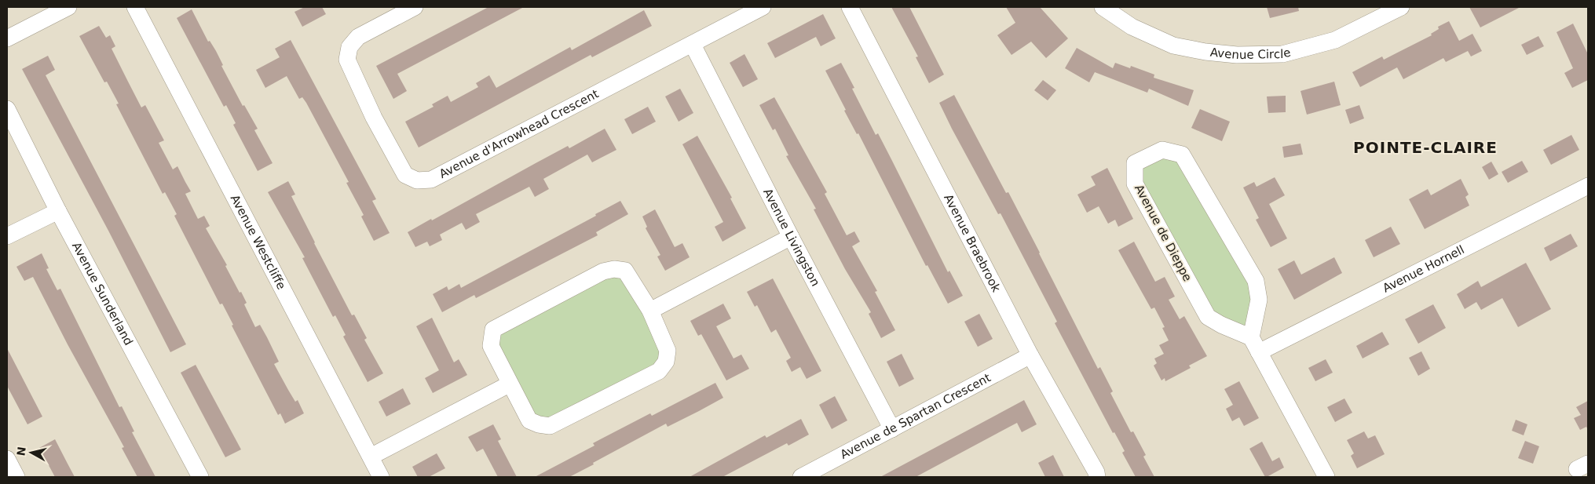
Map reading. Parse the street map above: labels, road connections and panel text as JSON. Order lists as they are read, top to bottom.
{
  "streets": {
    "street": [
      "Avenue Circle",
      "Avenue d'Arrowhead Crescent",
      "Avenue de Dieppe",
      "Avenue Livingston",
      "Avenue Westcliffe",
      "Avenue Braebrook",
      "Avenue Hornell",
      "Avenue Sunderland",
      "Avenue de Spartan Crescent"
    ]
  },
  "crossings": [
    ["Avenue d'Arrowhead Crescent", "Avenue Livingston"],
    ["Avenue Livingston", "Avenue de Spartan Crescent"],
    ["Avenue Braebrook", "Avenue de Spartan Crescent"]
  ],
  "districts": ["POINTE-CLAIRE"],
  "north": "left"
}
